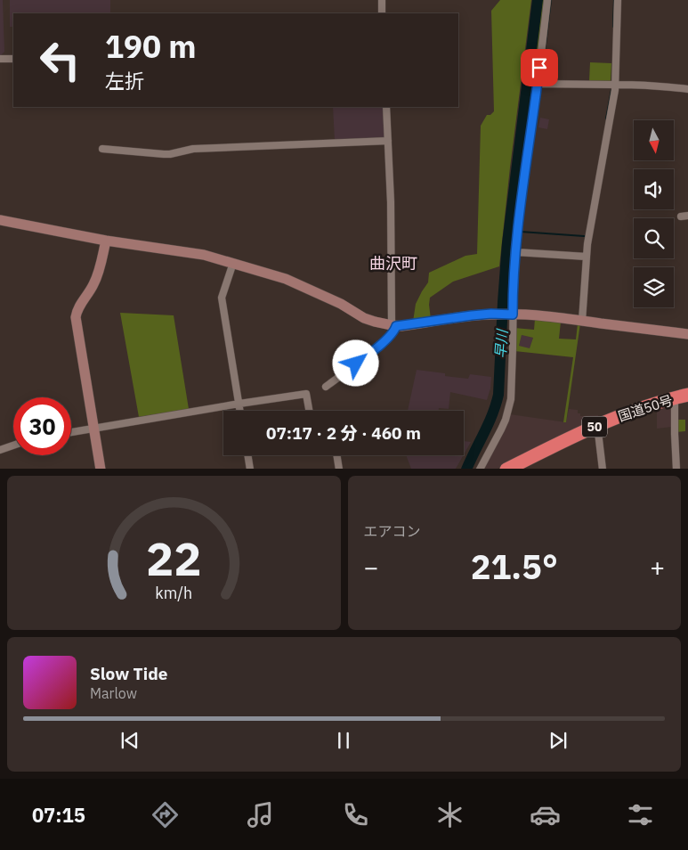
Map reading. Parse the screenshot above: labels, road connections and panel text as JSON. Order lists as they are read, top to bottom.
{
  "streets": {
    "highway": ["国道50号", "50"]
  },
  "districts": ["曲沢町"],
  "water": ["早川"],
  "north": "bottom",
  "page": {
    "turn": ["190 m", "左折"],
    "limit": "30",
    "trip": "07:17 · 2 分 · 460 m",
    "tile": "エアコン",
    "heat": ["−", "21.5°", "+"],
    "song": ["Slow Tide", "Marlow"],
    "tabs": "07:15",
    "gauge": ["22", "km/h"]
  }
}
